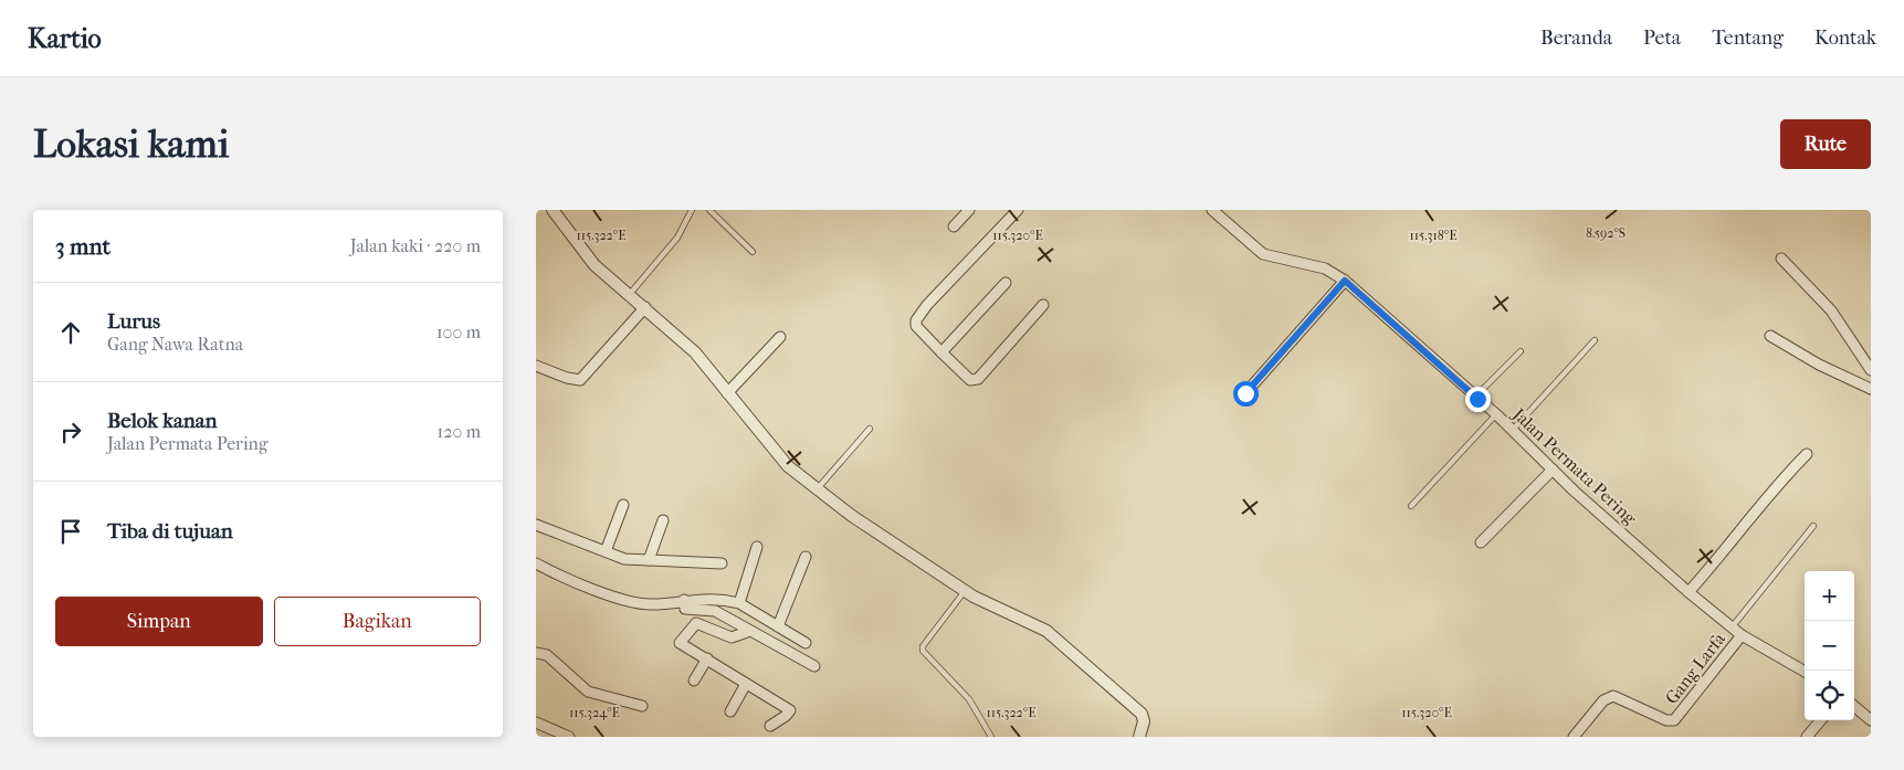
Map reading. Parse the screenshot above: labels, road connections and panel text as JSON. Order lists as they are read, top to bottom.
{
  "streets": {
    "street": ["Jalan Permata Pering", "Gang Larfa"]
  },
  "crossings": [
    ["Jalan Permata Pering", "Gang Larfa"]
  ],
  "page": {
    "header": "Kartio",
    "nav": [
      "Beranda",
      "Peta",
      "Tentang",
      "Kontak"
    ],
    "buttons": [
      "Rute",
      ["Simpan", "Bagikan"]
    ],
    "title": "Lokasi kami",
    "heading": ["3 mnt", "Jalan kaki · 220 m"],
    "list": [
      ["Lurus", "Gang Nawa Ratna", "100 m"],
      ["Belok kanan", "Jalan Permata Pering", "120 m"],
      "Tiba di tujuan"
    ],
    "map_buttons": ["+", "−"]
  },
  "coordinates": [
    "8.592°S",
    "115.322°E",
    "115.320°E",
    "115.318°E",
    "115.324°E"
  ]
}
